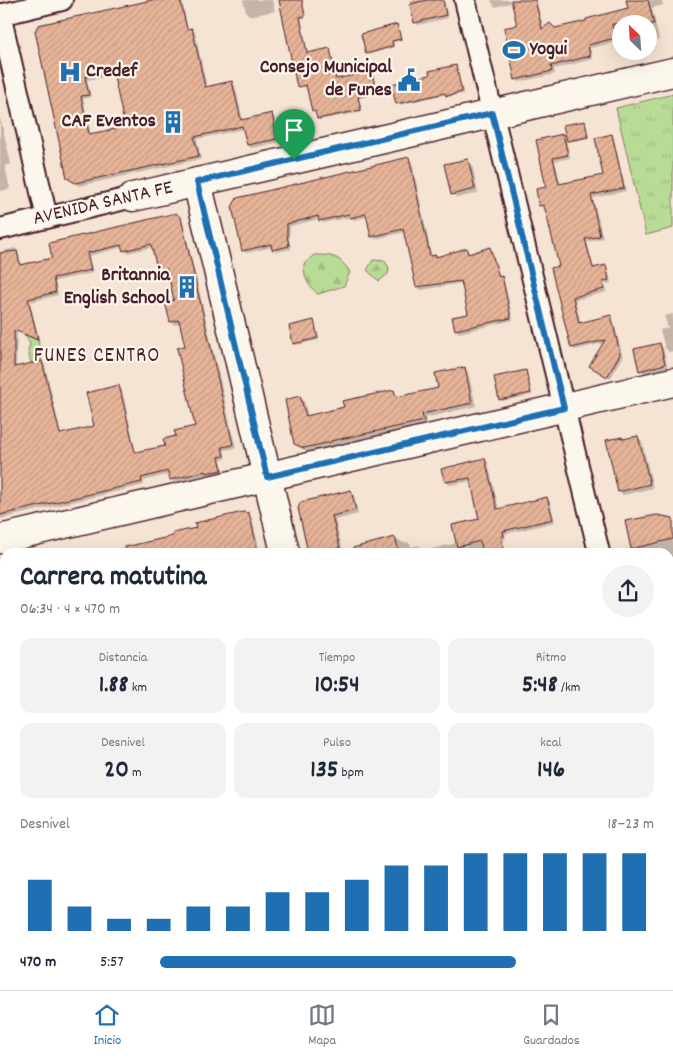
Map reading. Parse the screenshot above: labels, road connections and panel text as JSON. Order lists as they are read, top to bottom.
{
  "streets": {
    "main road": ["AVENIDA SANTA FE"]
  },
  "districts": ["FUNES CENTRO"],
  "places": {
    "sports": ["Yogui"],
    "hospital": ["Credef"],
    "public building": ["Consejo Municipal de Funes"],
    "building": ["CAF Eventos", "Britannia English School"]
  },
  "north": "top left",
  "page": {
    "heading": ["Carrera matutina", "06:34 · 4 × 470 m"],
    "stats": [
      ["Distancia", "1.88 km"],
      ["Tiempo", "10:54"],
      ["Ritmo", "5:48 /km"],
      ["Desnivel", "20 m"],
      ["Pulso", "135 bpm"],
      ["kcal", "146"]
    ],
    "chart": ["Desnivel", "18–23 m"],
    "list": [
      {
        "name": "470 m",
        "note": "5:57"
      }
    ],
    "tabs": ["Inicio", "Mapa", "Guardados"]
  }
}
